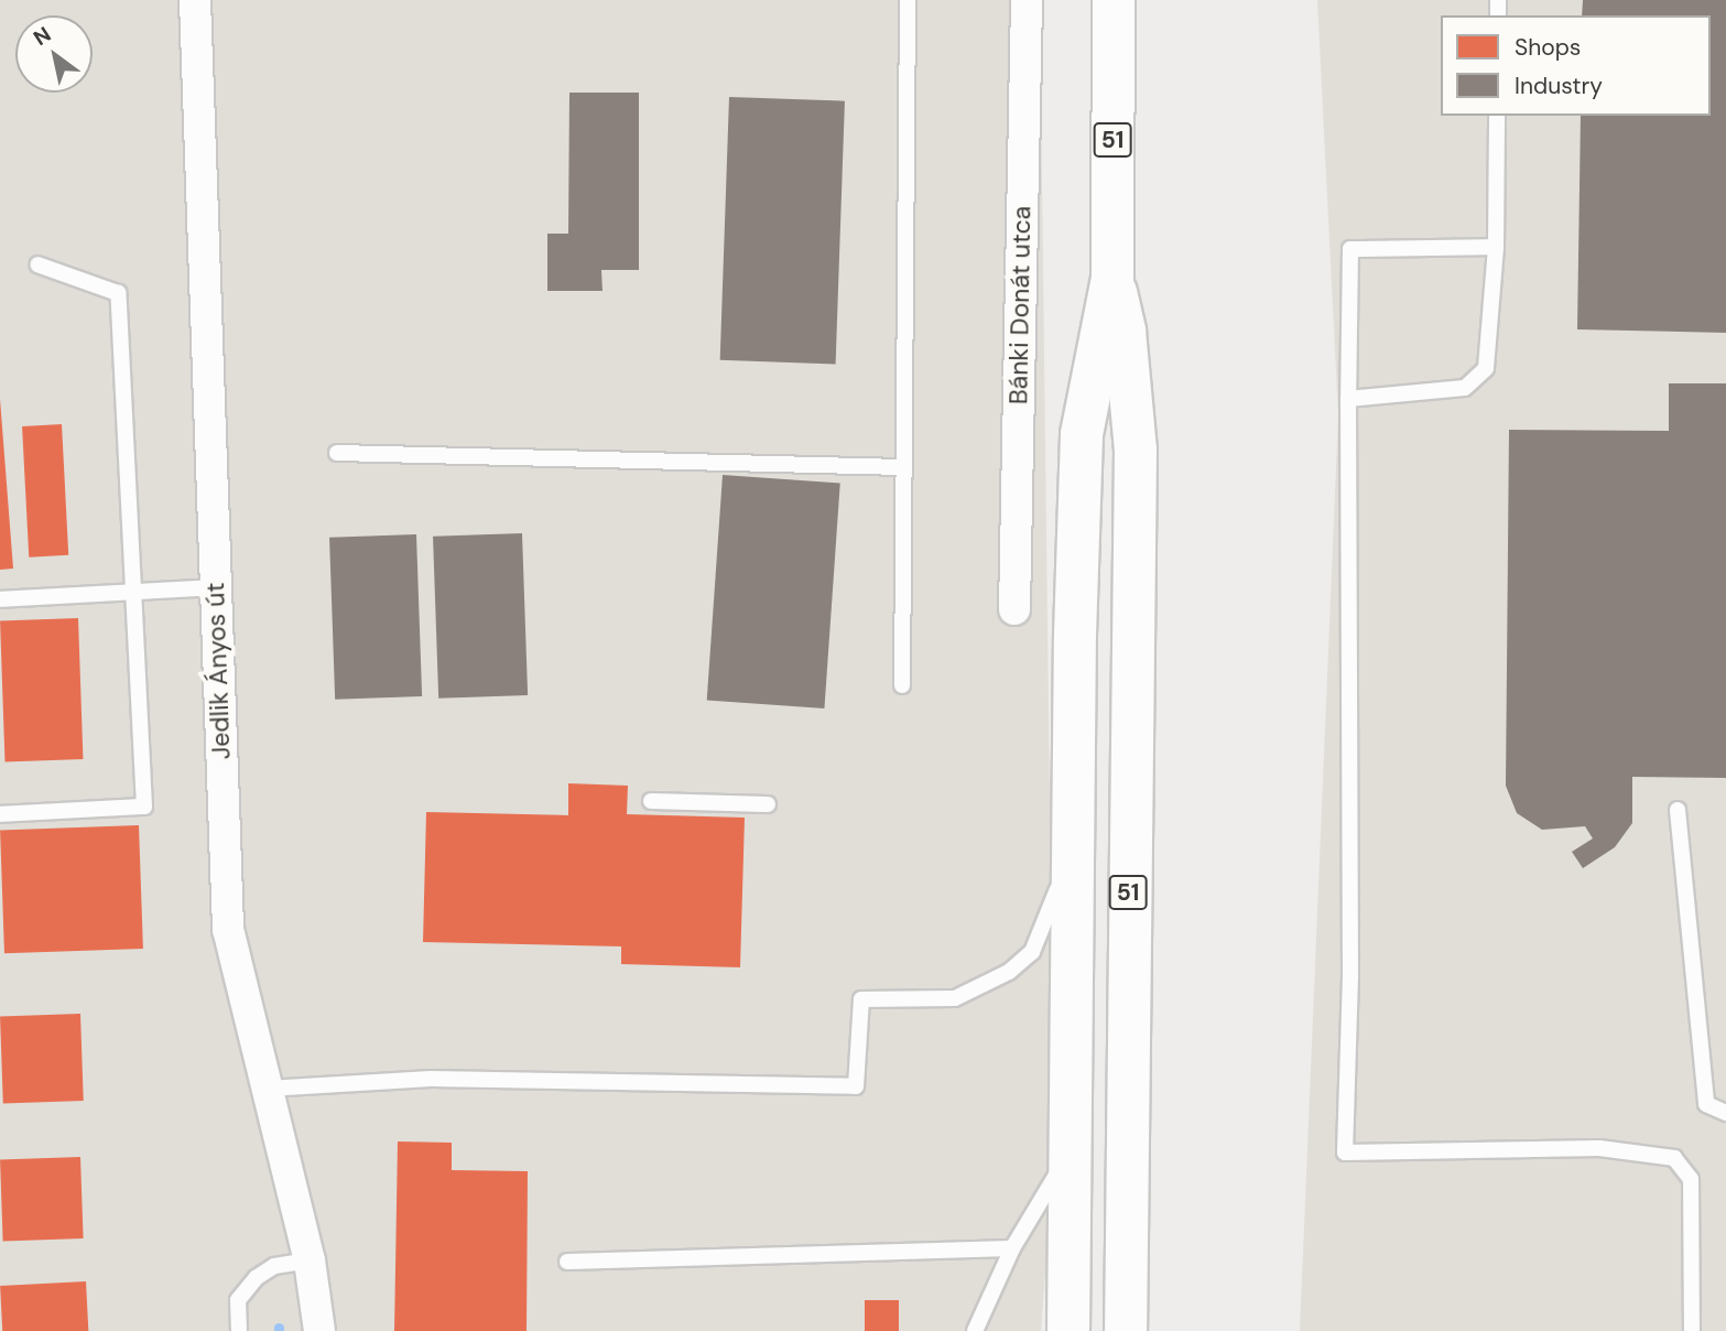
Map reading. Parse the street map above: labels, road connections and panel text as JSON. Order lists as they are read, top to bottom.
{
  "streets": {
    "main road": ["51"],
    "street": ["Bánki Donát utca", "Jedlik Ányos út"]
  },
  "legend": ["Shops", "Industry"],
  "north": "top left"
}
